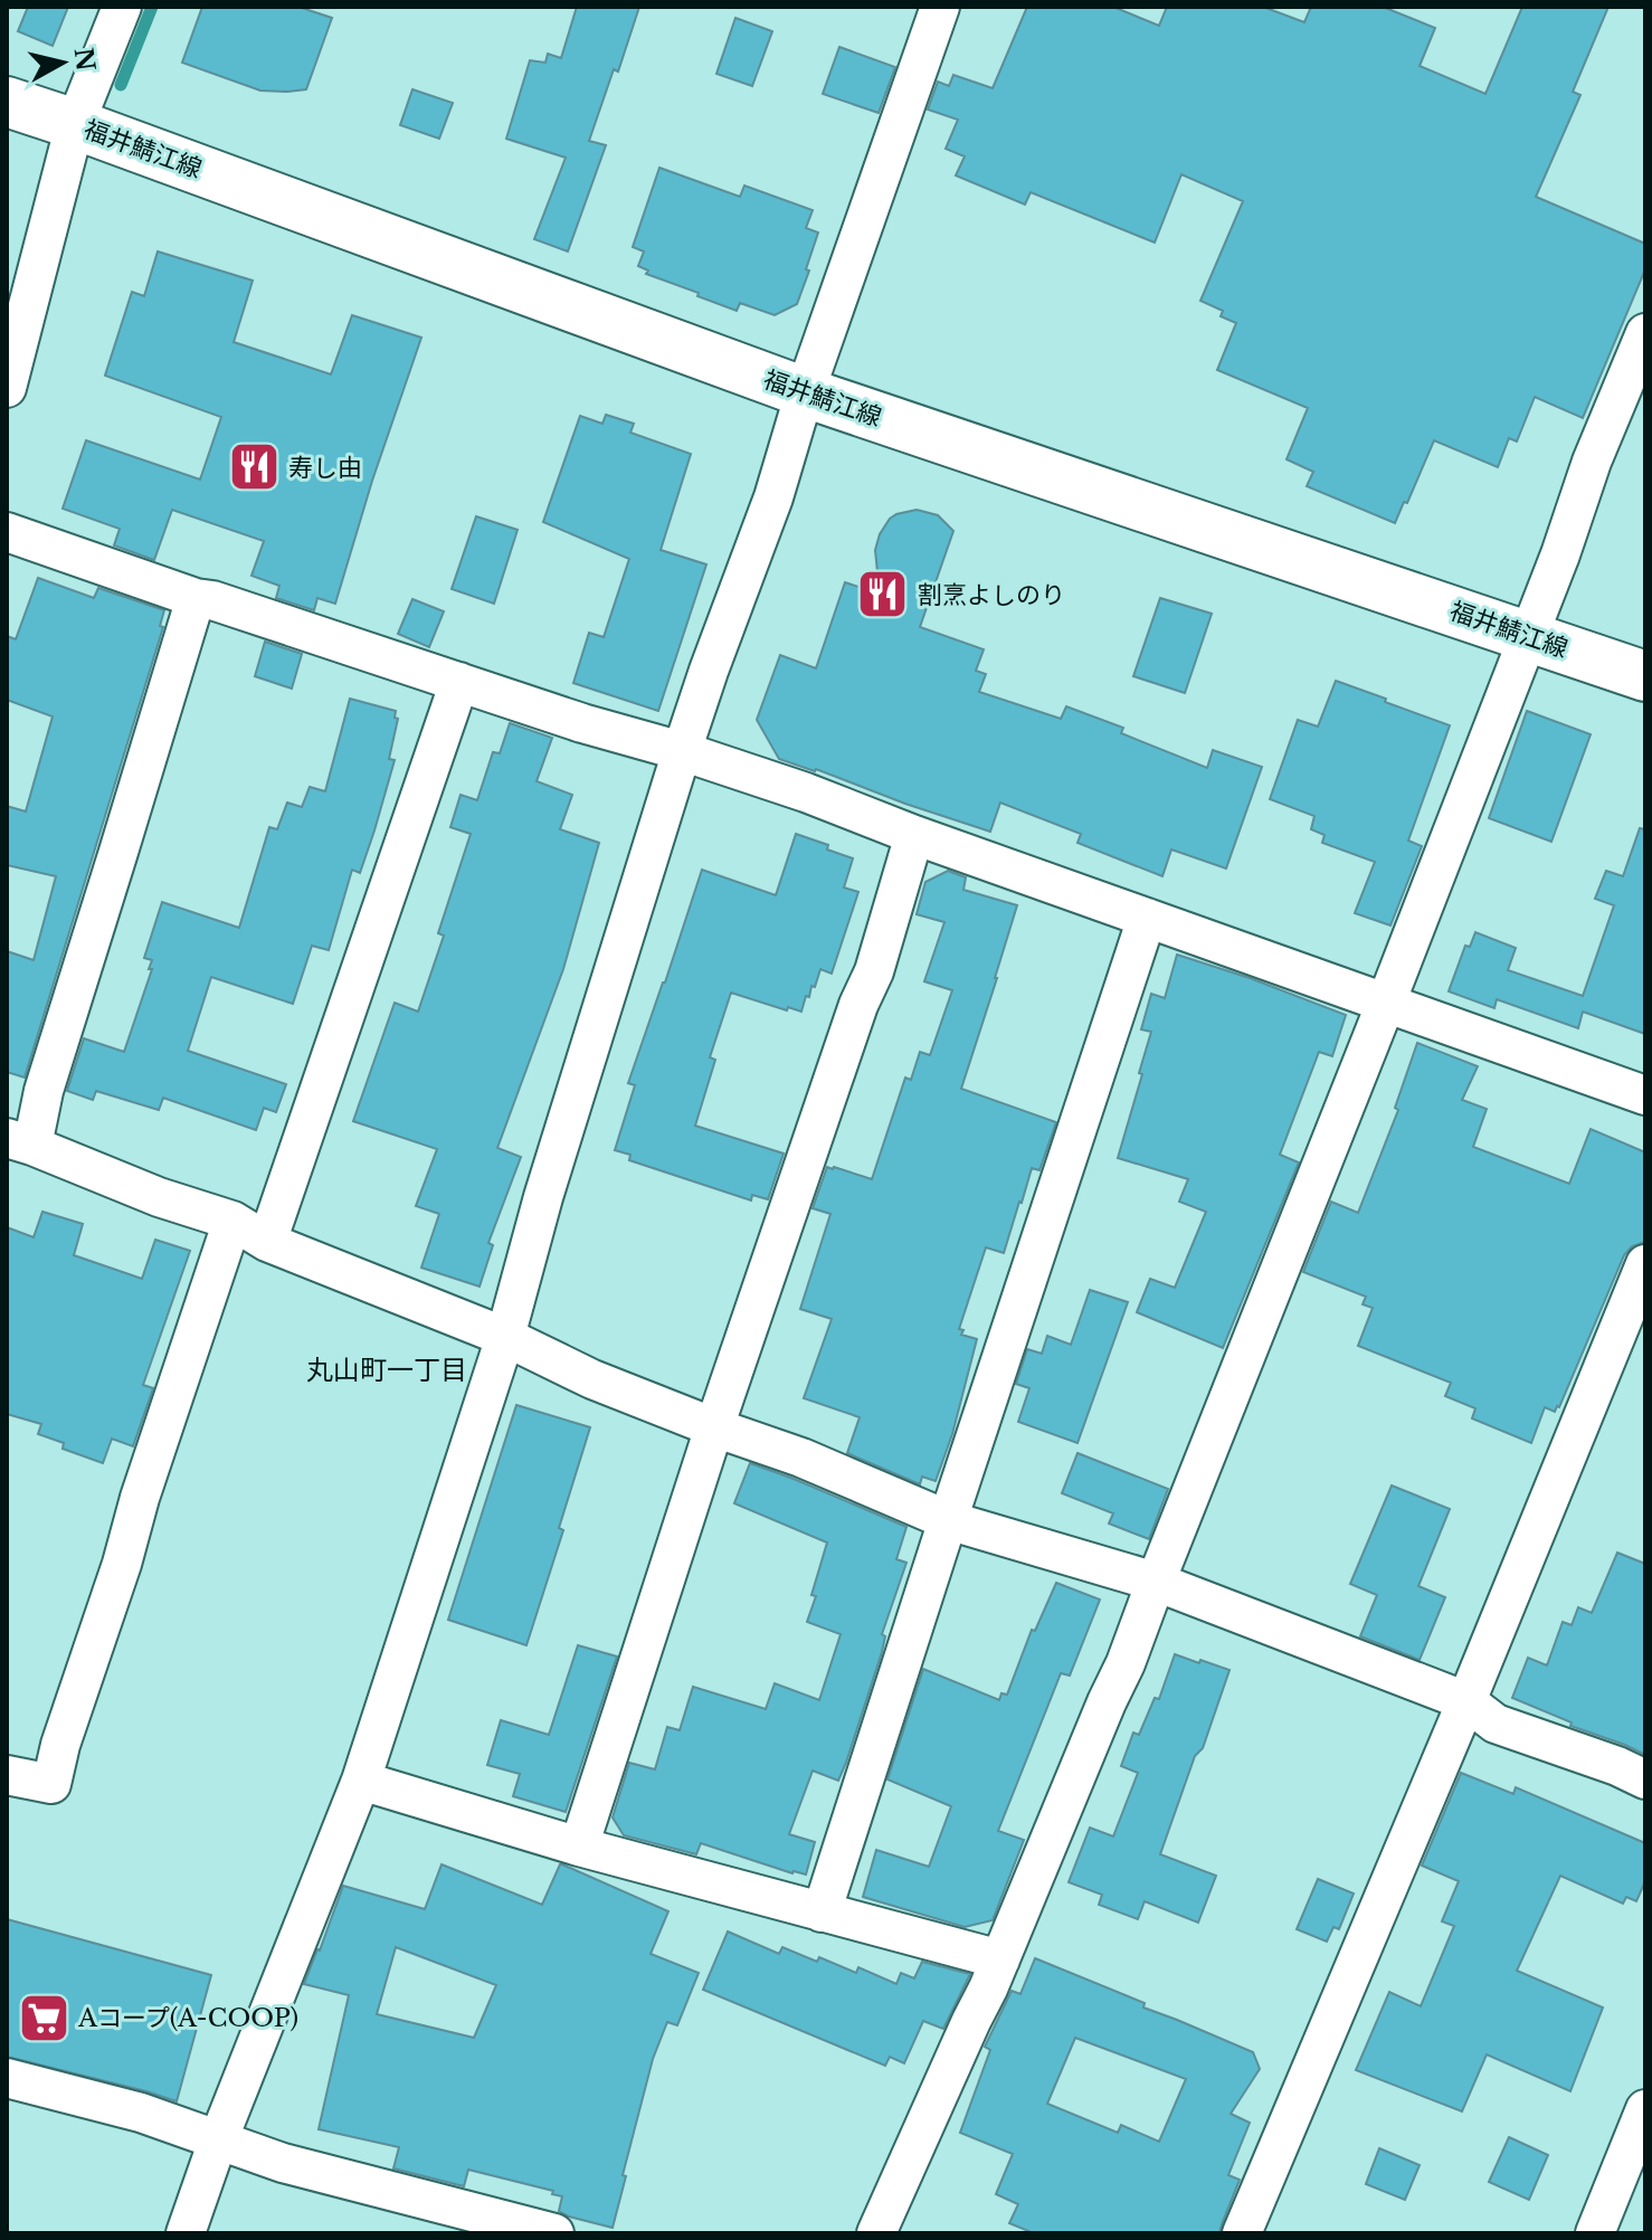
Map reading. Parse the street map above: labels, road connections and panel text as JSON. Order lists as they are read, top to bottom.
{
  "streets": {
    "main road": ["福井鯖江線"]
  },
  "districts": ["丸山町一丁目"],
  "places": {
    "restaurant": ["寿し由", "割烹よしのり"],
    "supermarket": ["Aコープ(A-COOP)"]
  },
  "north": "right"
}
